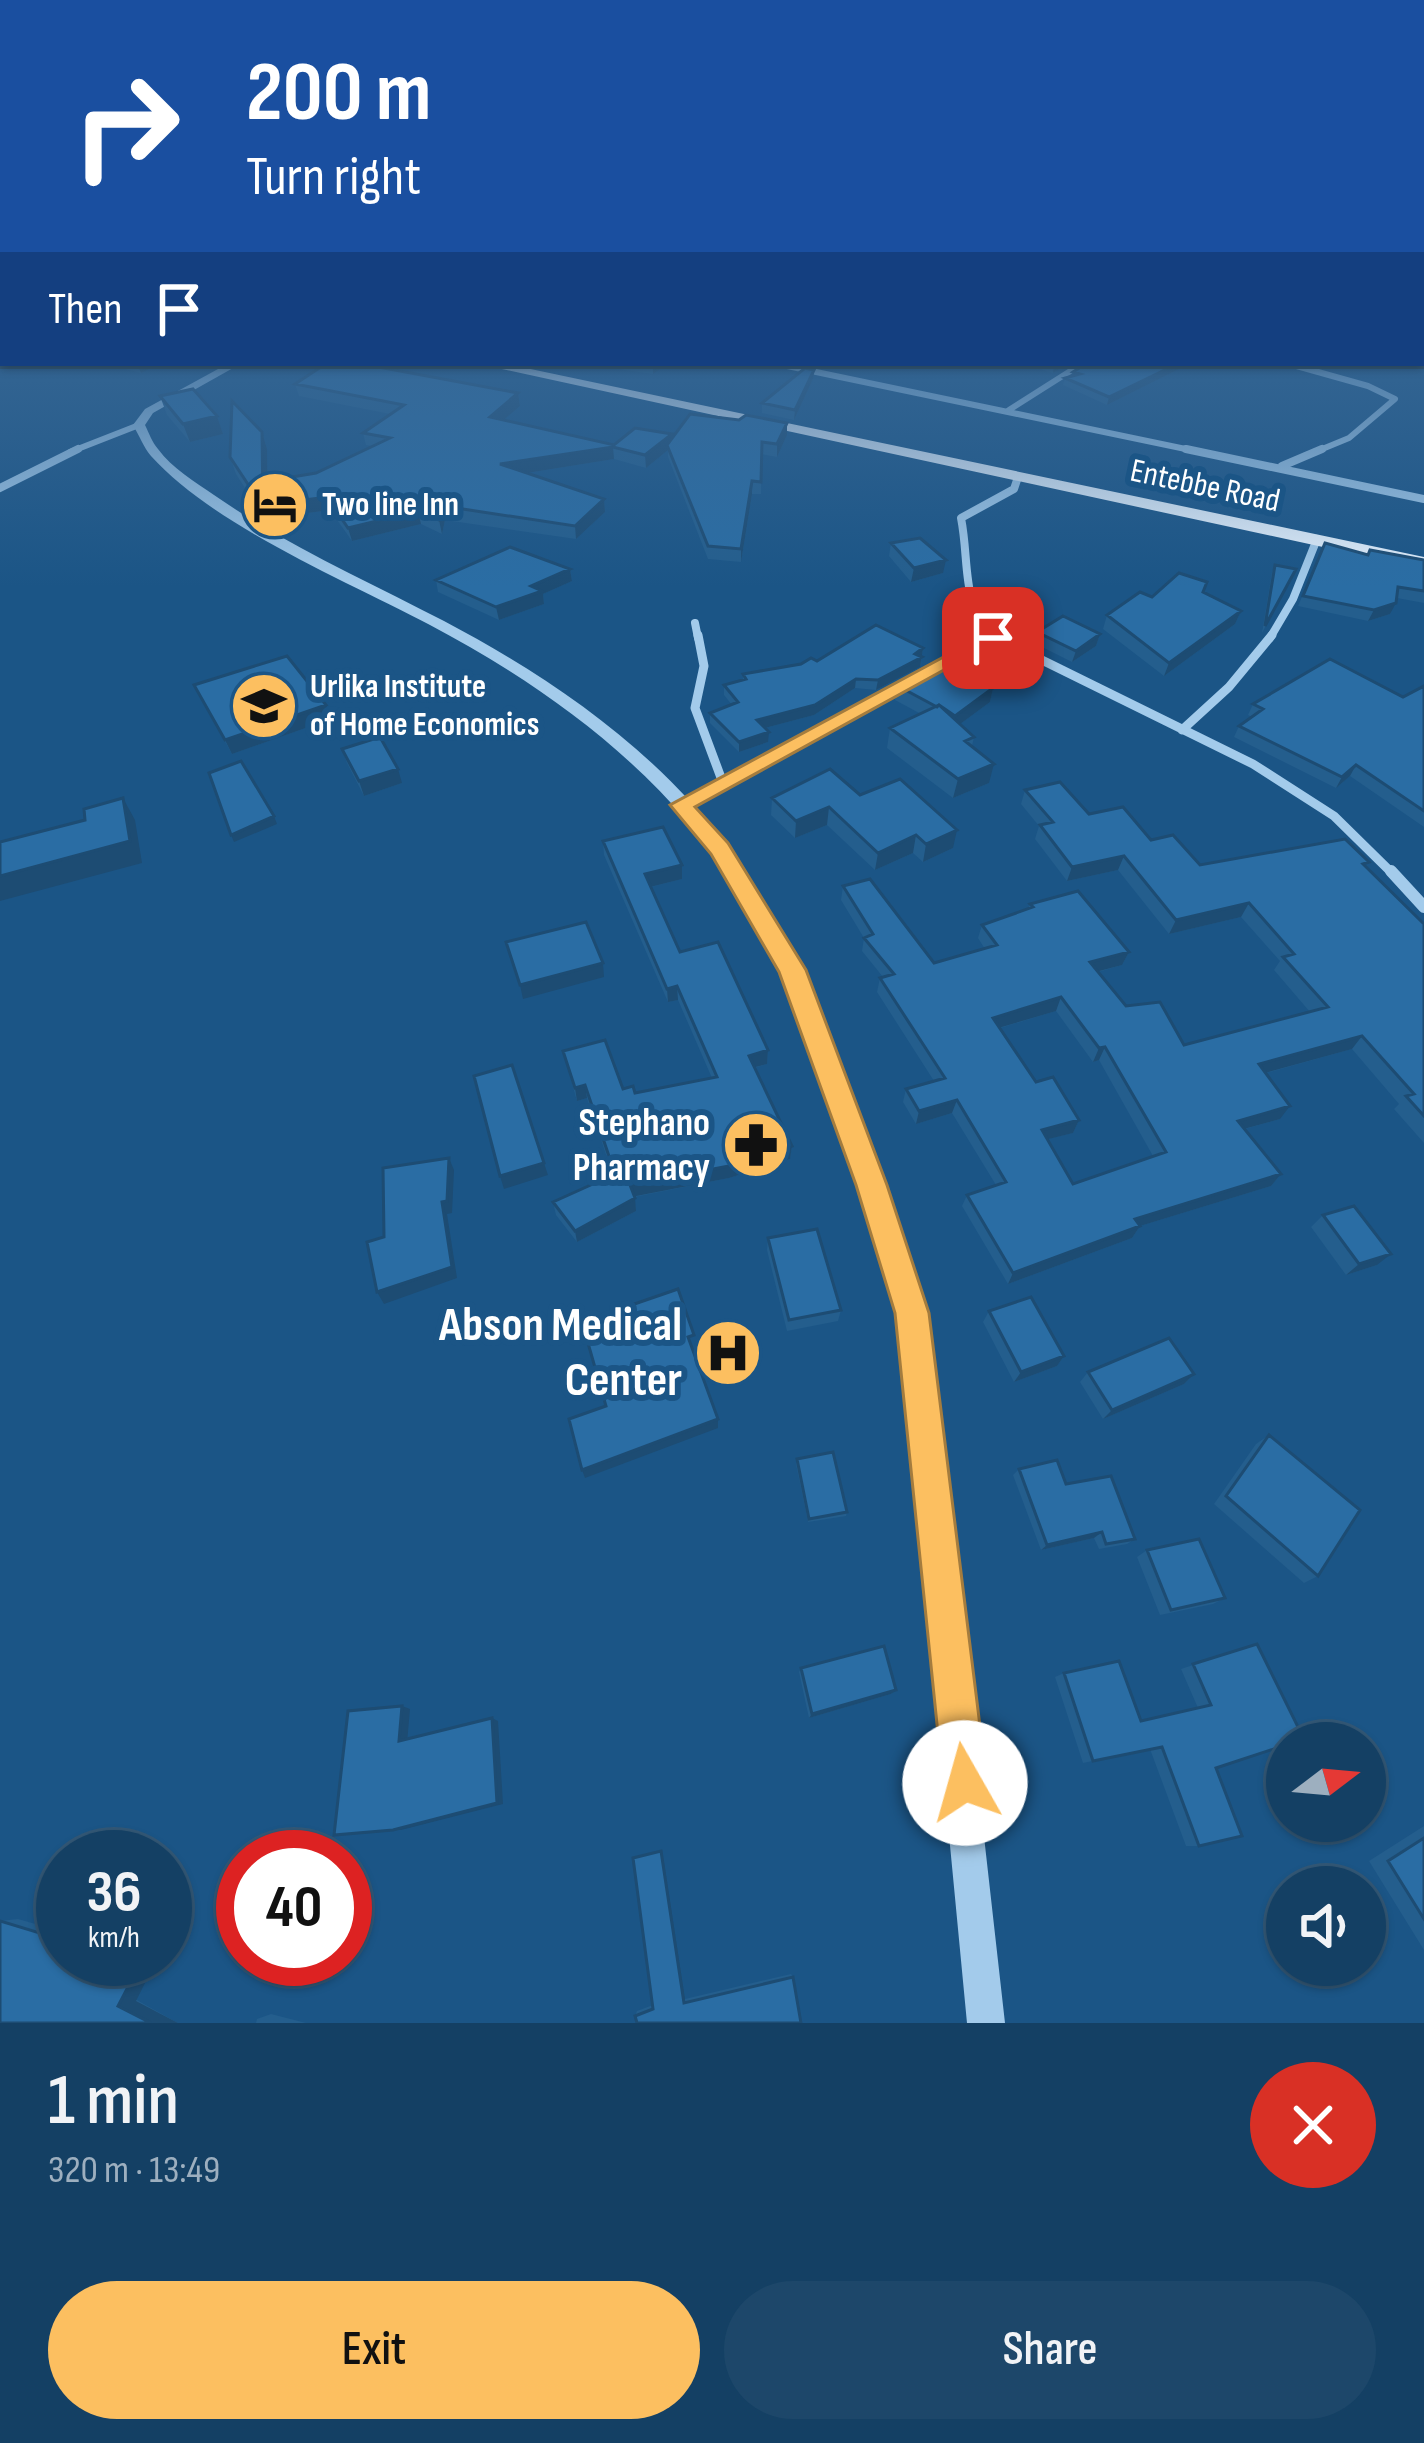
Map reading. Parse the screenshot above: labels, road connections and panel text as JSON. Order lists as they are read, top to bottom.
{
  "streets": {
    "main road": ["Entebbe Road"]
  },
  "places": {
    "hotel": ["Two line Inn"],
    "school or university": ["Urlika Institute of Home Economics"],
    "pharmacy": ["Stephano Pharmacy"],
    "hospital": ["Abson Medical Center"]
  },
  "north": "right",
  "page": {
    "turn": ["200 m", "Turn right"],
    "then": "Then",
    "speed": "36 km/h",
    "limit": "40",
    "heading": ["1 min", "320 m · 13:49"],
    "buttons": ["Exit", "Share"]
  }
}
